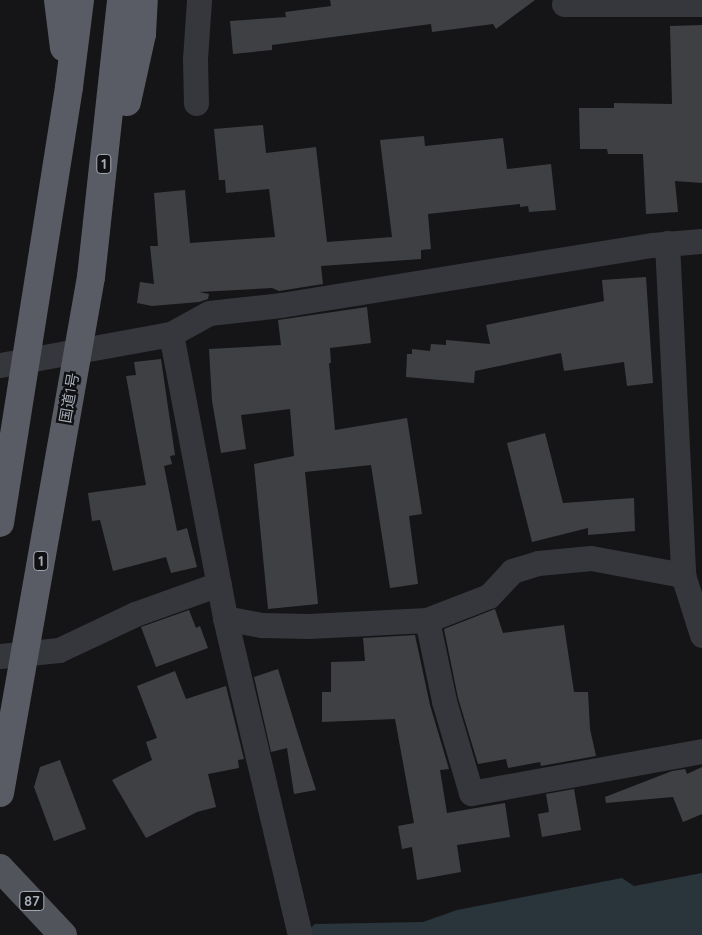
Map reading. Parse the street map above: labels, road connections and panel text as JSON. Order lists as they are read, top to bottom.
{
  "streets": {
    "highway": ["1", "国道1号"],
    "main road": ["87"]
  },
  "crossings": [
    ["1", "国道1号"]
  ]
}
